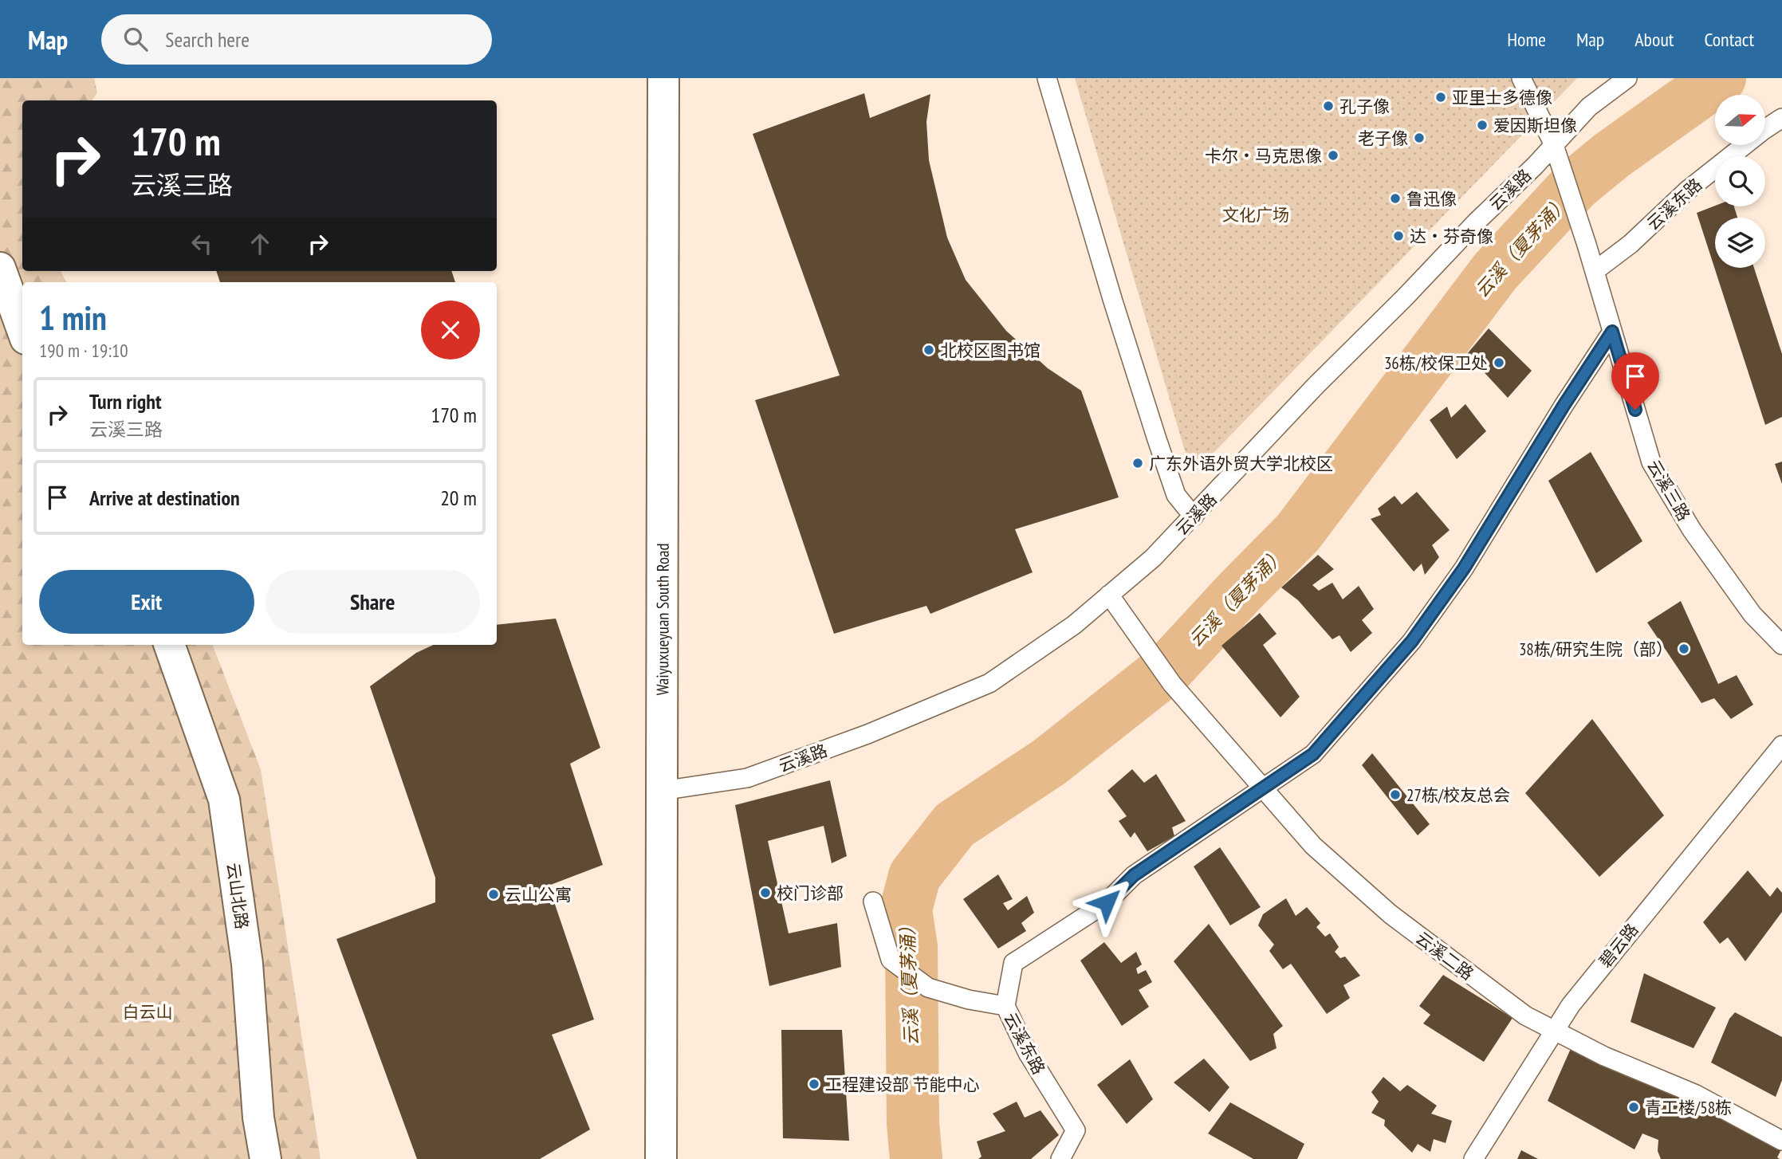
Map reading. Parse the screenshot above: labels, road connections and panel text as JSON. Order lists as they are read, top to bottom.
{
  "streets": {
    "street": ["Waiyuxueyuan South Road", "云山北路"],
    "lane": [
      "云溪路",
      "云溪东路",
      "云溪三路",
      "碧云路",
      "云溪二路"
    ]
  },
  "crossings": [
    ["云溪路", "云溪三路"],
    ["云溪路", "Waiyuxueyuan South Road"],
    ["云溪路", "云溪二路"],
    ["云溪东路", "云溪三路"],
    ["云溪东路", "云溪二路"],
    ["碧云路", "云溪二路"]
  ],
  "water": ["云溪（夏茅涌）"],
  "parks": ["文化广场", "白云山"],
  "places": [
    "亚里士多德像",
    "孔子像",
    "爱因斯坦像",
    "老子像",
    "卡尔・马克思像",
    "鲁迅像",
    "达・芬奇像",
    "北校区图书馆",
    "36栋/校保卫处",
    "广东外语外贸大学北校区",
    "38栋/研究生院（部）",
    "27栋/校友总会",
    "校门诊部",
    "云山公寓",
    "工程建设部 节能中心",
    "青工楼/58栋"
  ],
  "north": "right",
  "page": {
    "header": "Map",
    "search": "Search here",
    "nav": [
      "Home",
      "Map",
      "About",
      "Contact"
    ],
    "turn": ["170 m", "云溪三路"],
    "heading": ["1 min", "190 m · 19:10"],
    "list": [
      {
        "name": "Turn right",
        "note": "云溪三路",
        "value": "170 m"
      },
      {
        "name": "Arrive at destination",
        "value": "20 m"
      }
    ],
    "buttons": ["Exit", "Share"]
  }
}
